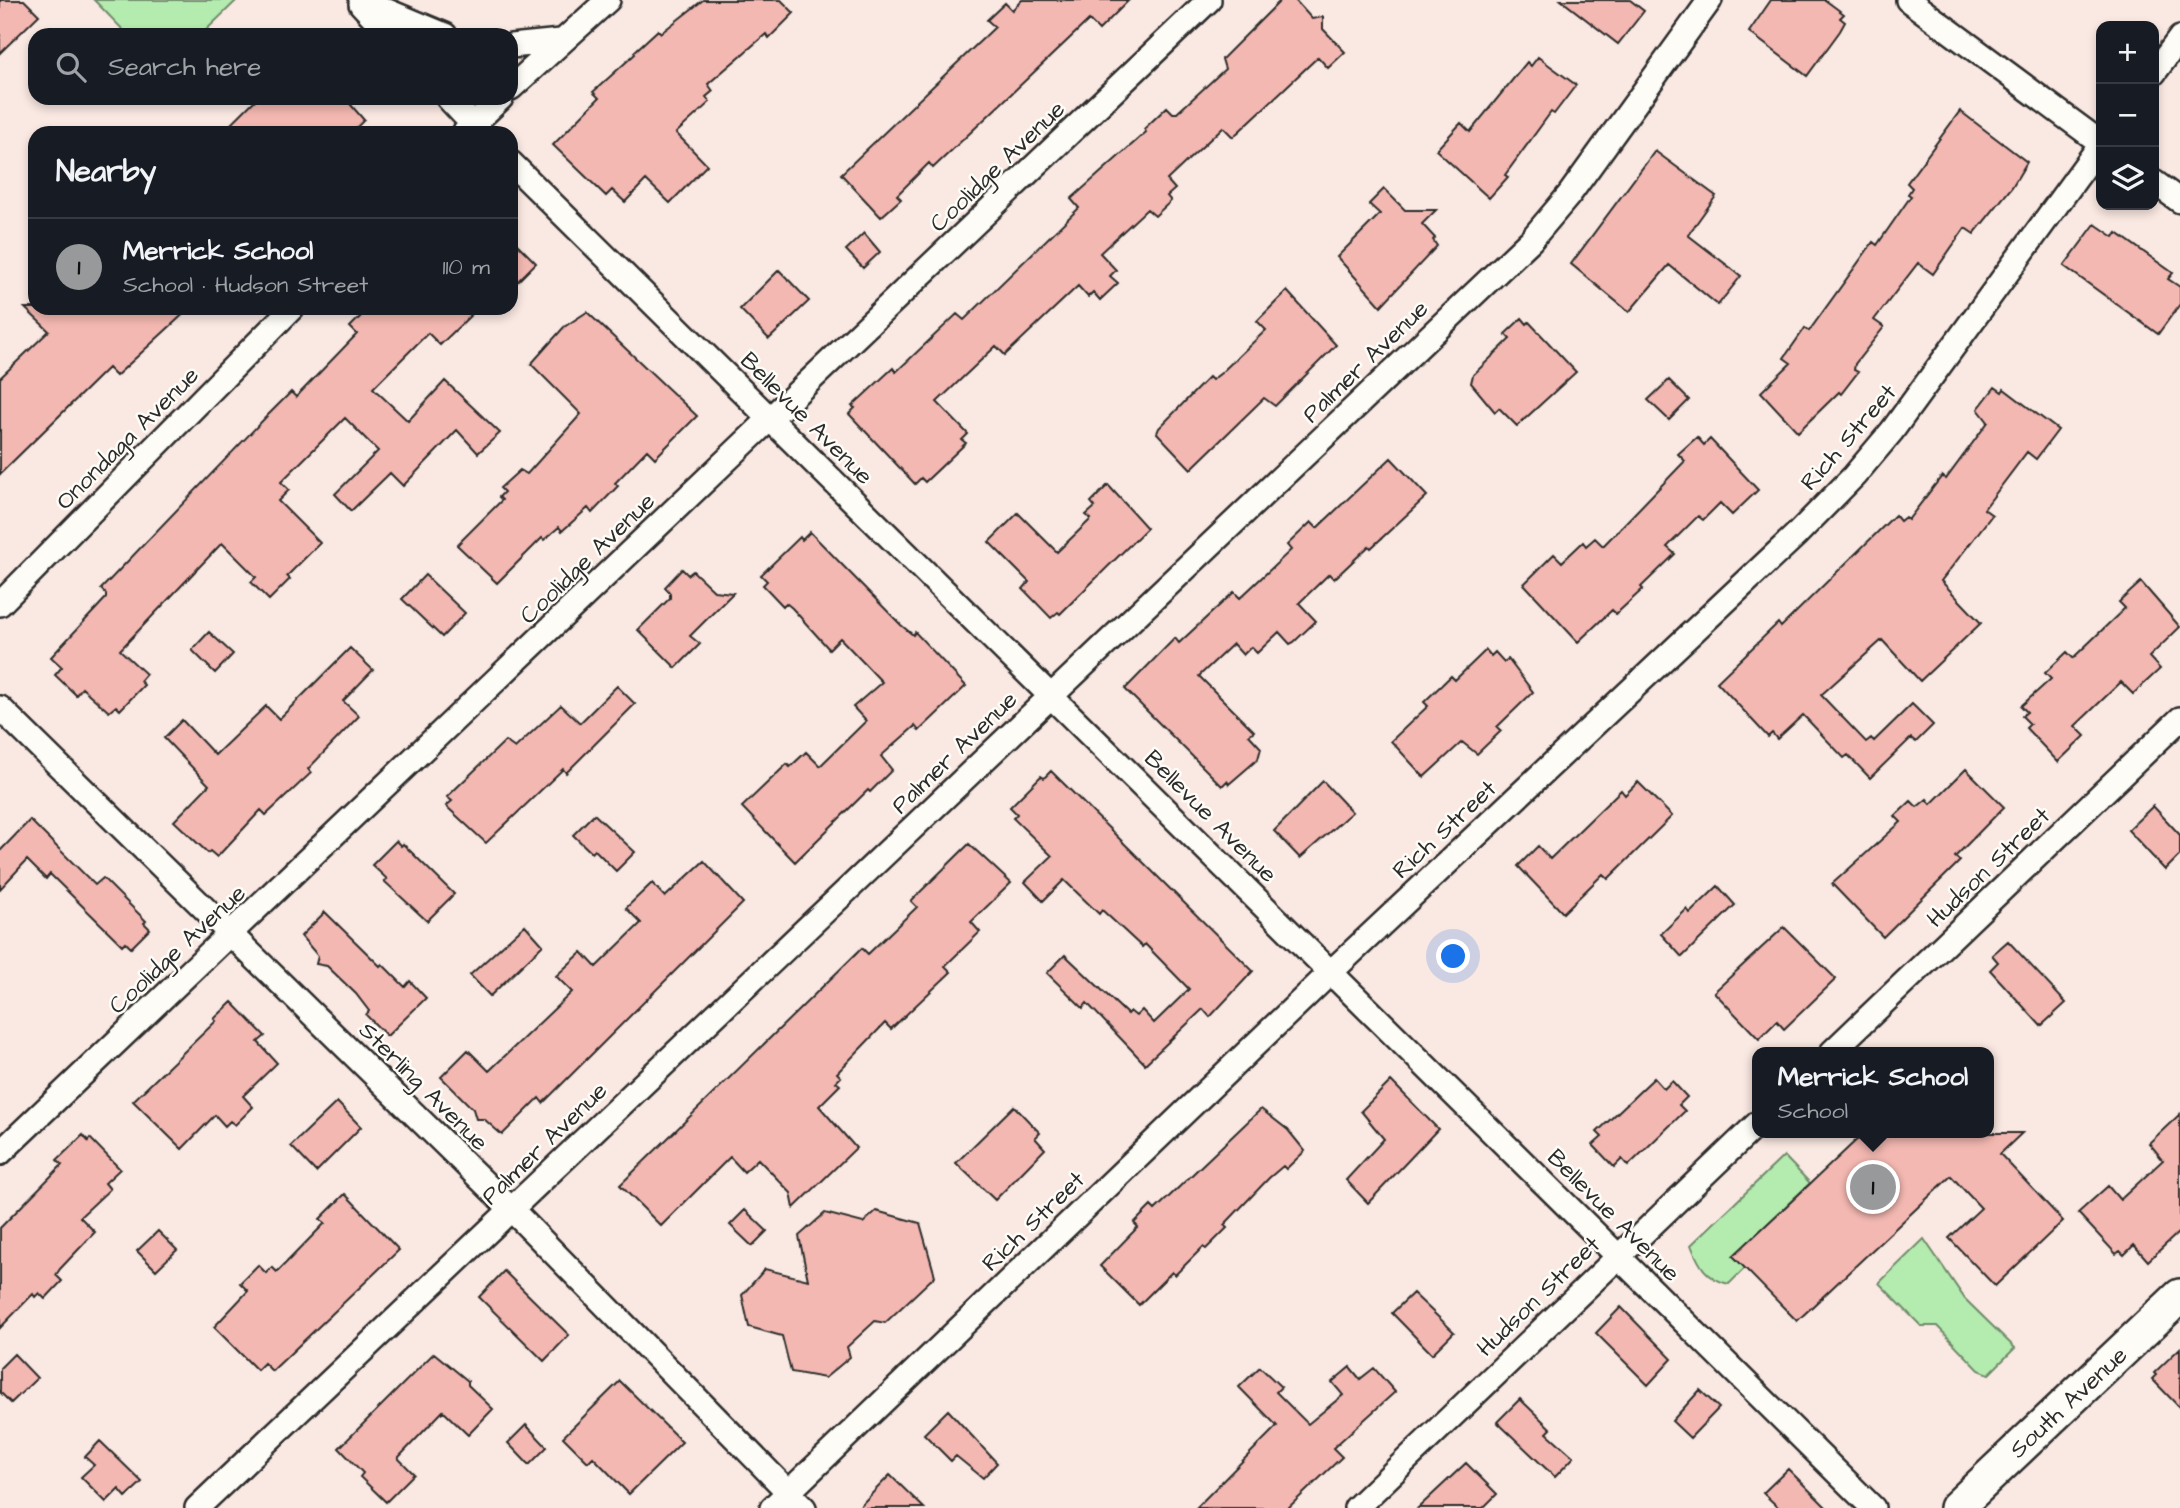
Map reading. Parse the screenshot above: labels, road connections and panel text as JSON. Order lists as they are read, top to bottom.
{
  "streets": {
    "main road": ["South Avenue"],
    "street": [
      "Coolidge Avenue",
      "Palmer Avenue",
      "Bellevue Avenue",
      "Rich Street",
      "Onondaga Avenue",
      "Hudson Street",
      "Sterling Avenue"
    ]
  },
  "crossings": [
    ["Coolidge Avenue", "Bellevue Avenue"],
    ["Coolidge Avenue", "Sterling Avenue"],
    ["Palmer Avenue", "Bellevue Avenue"],
    ["Palmer Avenue", "Sterling Avenue"],
    ["Bellevue Avenue", "Rich Street"],
    ["Bellevue Avenue", "Hudson Street"],
    ["Rich Street", "Sterling Avenue"]
  ],
  "page": {
    "map_buttons": ["+", "−"],
    "search": "Search here",
    "heading": "Nearby",
    "list": [
      {
        "mark": "1",
        "name": "Merrick School",
        "note": "School · Hudson Street",
        "value": "110 m"
      }
    ],
    "popup": ["Merrick School", "School"],
    "pins": "1"
  }
}
